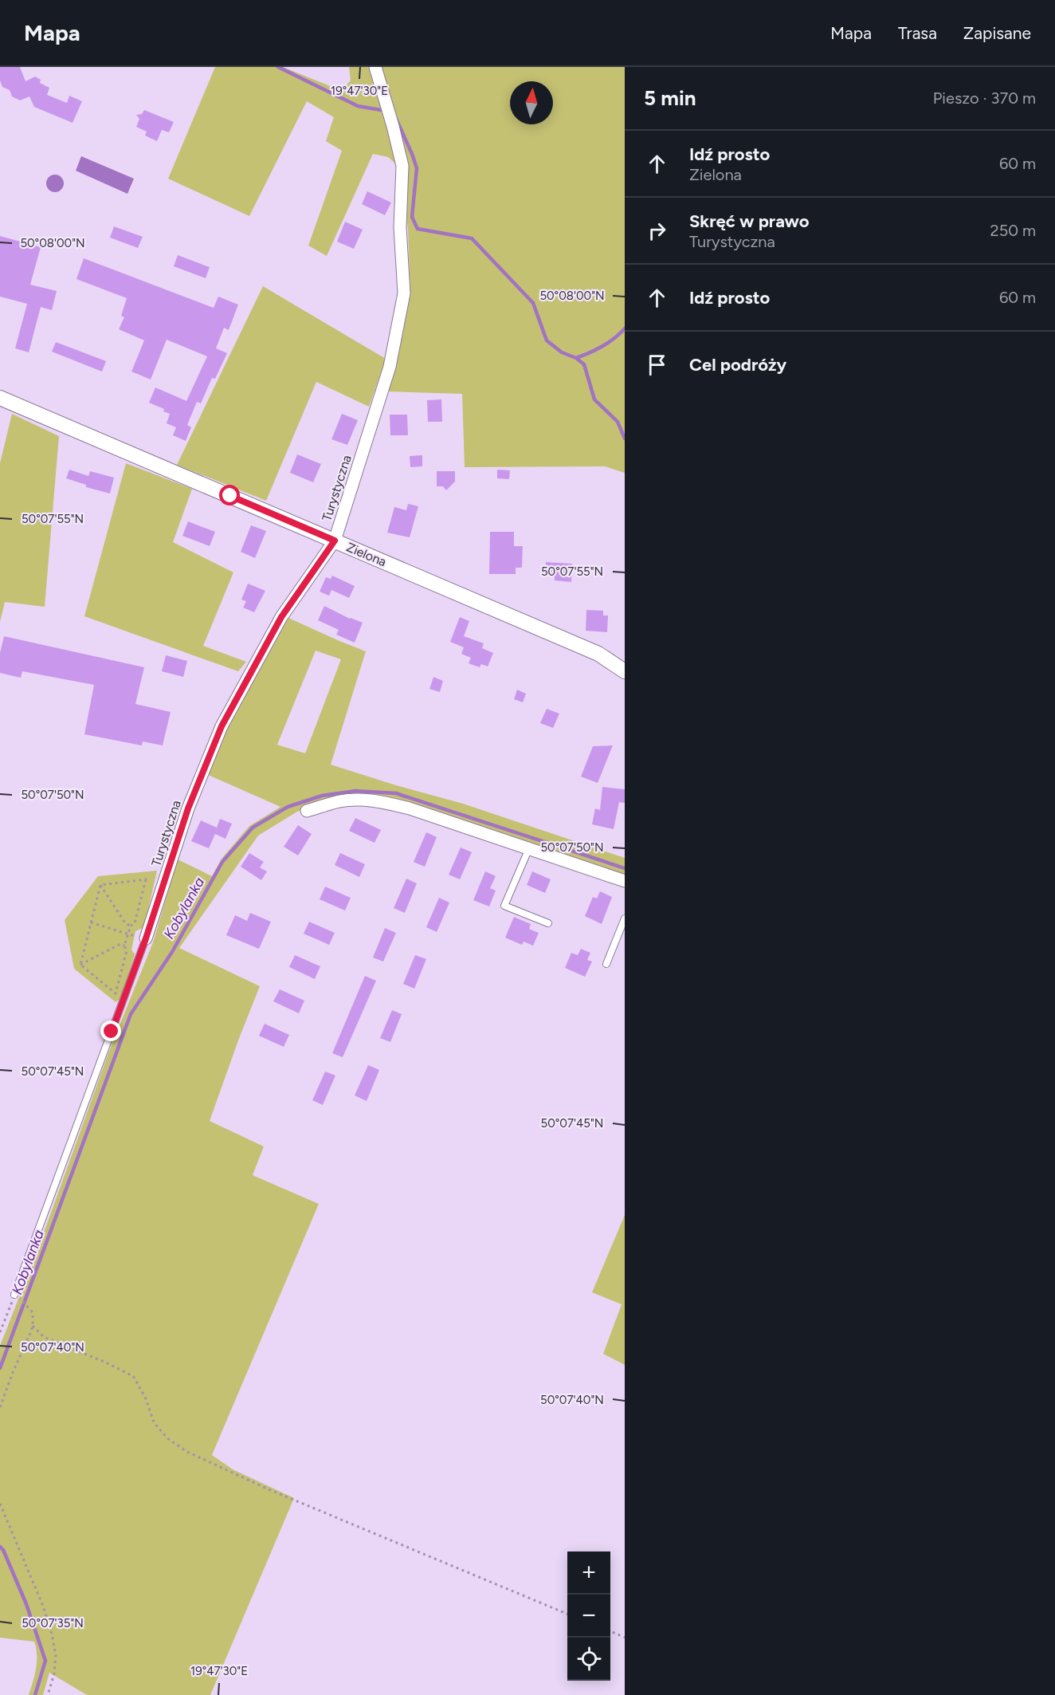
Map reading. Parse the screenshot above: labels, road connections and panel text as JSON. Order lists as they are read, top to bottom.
{
  "streets": {
    "street": ["Turystyczna", "Zielona"]
  },
  "crossings": [
    ["Turystyczna", "Zielona"]
  ],
  "water": ["Kobylanka"],
  "north": "top",
  "page": {
    "header": "Mapa",
    "nav": ["Mapa", "Trasa", "Zapisane"],
    "heading": ["5 min", "Pieszo · 370 m"],
    "list": [
      ["Idź prosto", "Zielona", "60 m"],
      ["Skręć w prawo", "Turystyczna", "250 m"],
      ["Idź prosto", "60 m"],
      "Cel podróży"
    ],
    "map_buttons": ["+", "−"]
  },
  "coordinates": [
    "19°47'30\"E",
    "50°08'00\"N",
    "50°07'55\"N",
    "50°07'50\"N",
    "50°07'45\"N",
    "50°07'40\"N",
    "50°07'35\"N"
  ]
}
